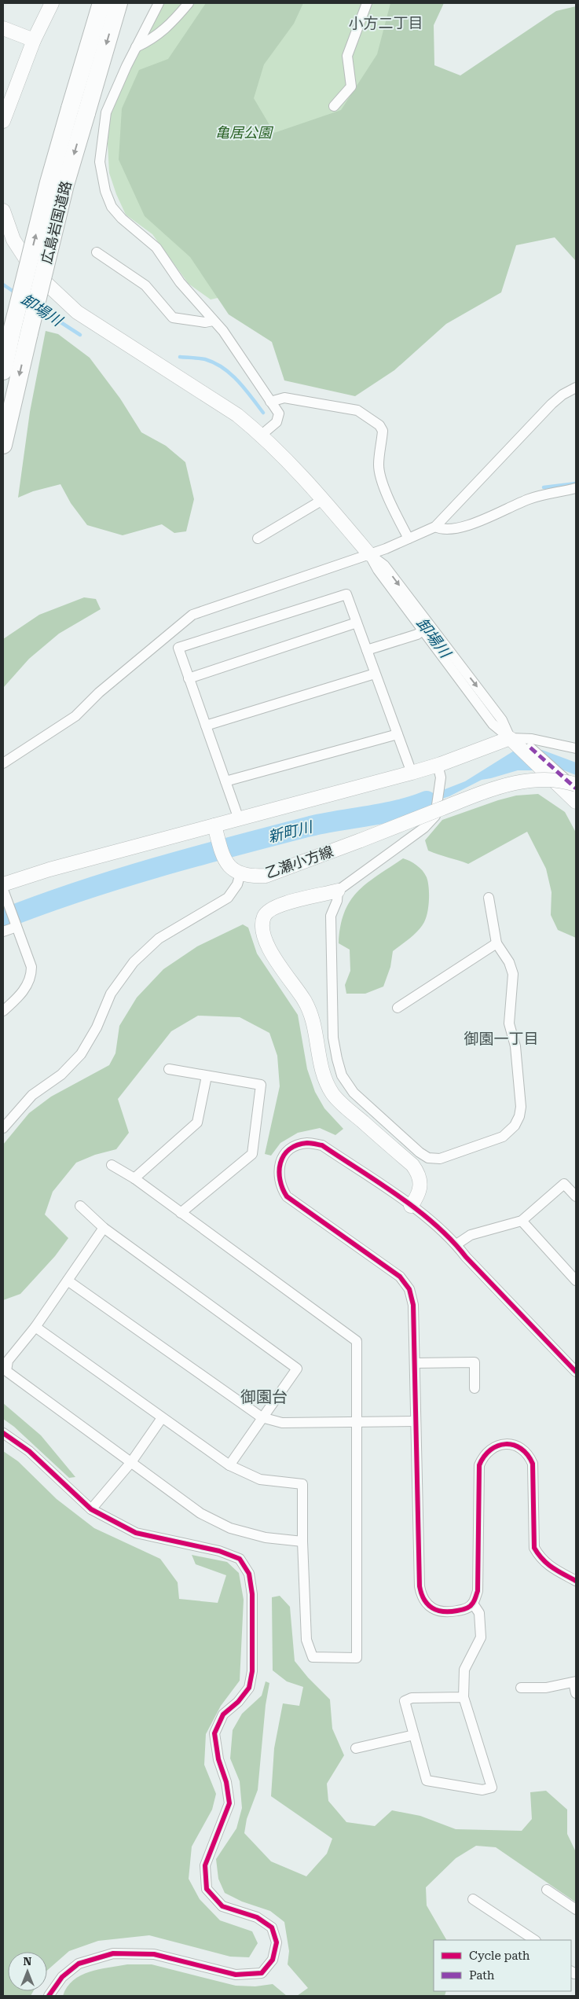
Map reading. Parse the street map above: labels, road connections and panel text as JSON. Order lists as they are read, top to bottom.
{
  "streets": {
    "highway": ["広島岩国道路"],
    "street": ["乙瀬小方線"]
  },
  "districts": ["小方二丁目", "御園一丁目", "御園台"],
  "water": ["卸場川", "新町川"],
  "parks": ["亀居公園"],
  "legend": ["Cycle path", "Path"],
  "north": "top"
}
